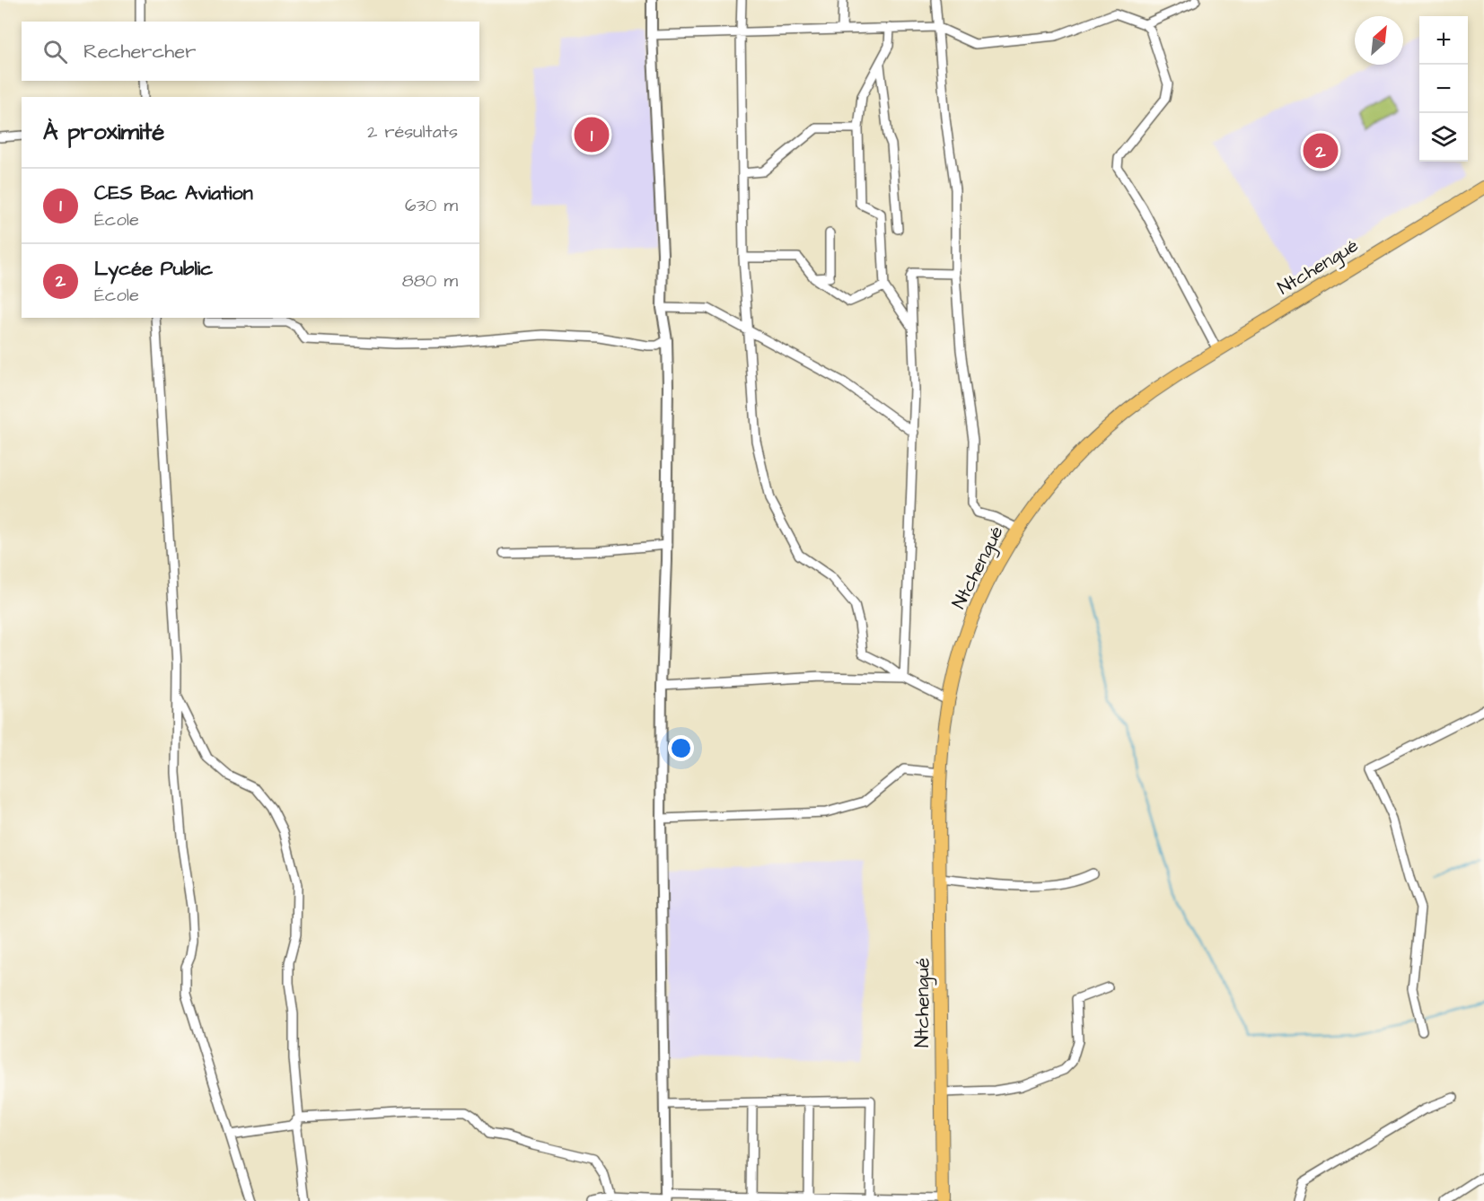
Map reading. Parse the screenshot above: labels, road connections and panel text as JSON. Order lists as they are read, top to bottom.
{
  "streets": {
    "main road": ["Ntchengué"]
  },
  "north": "top right",
  "page": {
    "map_buttons": ["+", "−"],
    "search": "Rechercher",
    "heading": ["À proximité", "2 résultats"],
    "pins": ["1", "2"],
    "list": [
      {
        "mark": "1",
        "name": "CES Bac Aviation",
        "note": "École",
        "value": "630 m"
      },
      {
        "mark": "2",
        "name": "Lycée Public",
        "note": "École",
        "value": "880 m"
      }
    ]
  }
}
